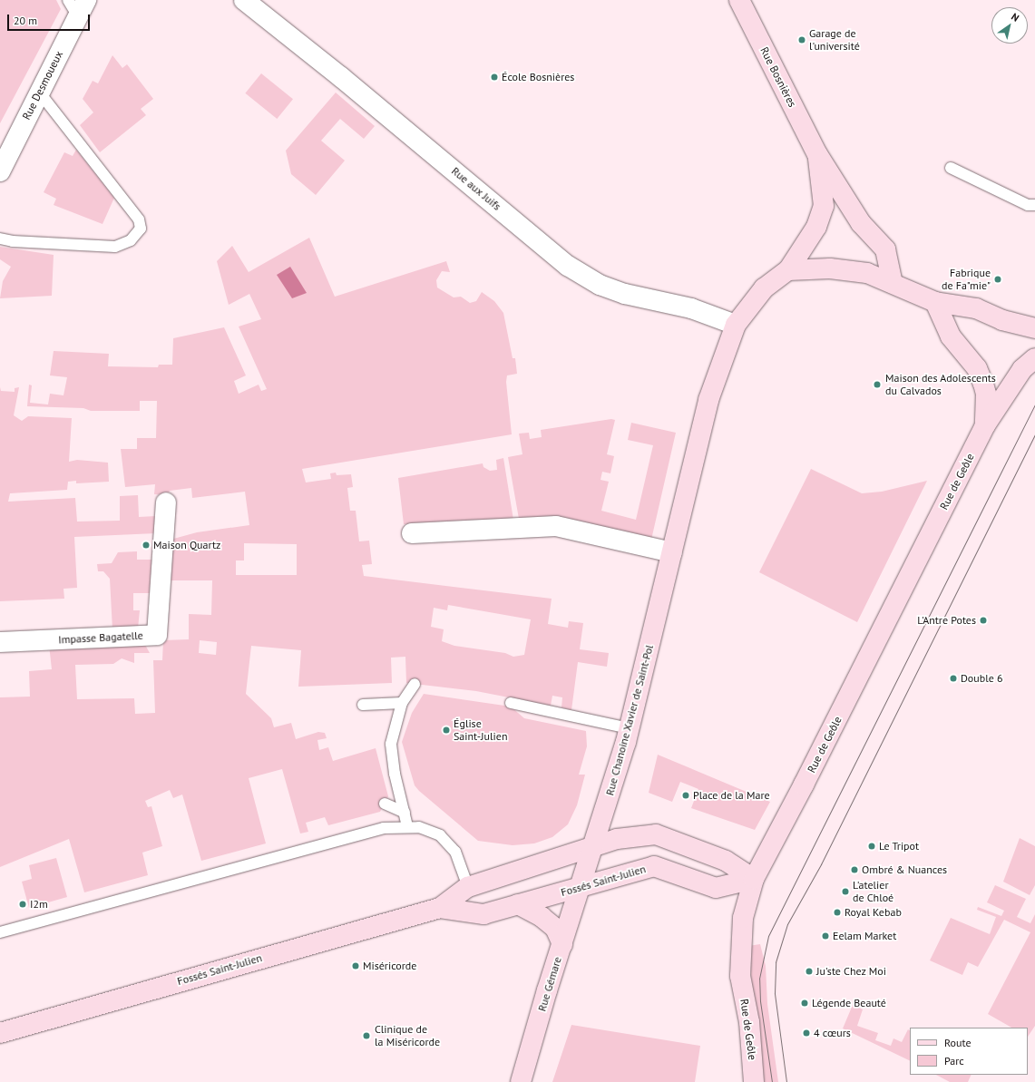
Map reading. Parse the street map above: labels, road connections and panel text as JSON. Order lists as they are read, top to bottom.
{
  "streets": {
    "main road": [
      "Rue Bosnières",
      "Rue de Geôle",
      "Rue Chanoine Xavier de Saint-Pol",
      "Fossés Saint-Julien",
      "Rue Gémare"
    ],
    "street": ["Rue Desmoueux", "Rue aux Juifs", "Impasse Bagatelle"]
  },
  "crossings": [
    ["Rue aux Juifs", "Rue Chanoine Xavier de Saint-Pol"],
    ["Rue de Geôle", "Fossés Saint-Julien"],
    ["Rue Chanoine Xavier de Saint-Pol", "Fossés Saint-Julien"],
    ["Rue Chanoine Xavier de Saint-Pol", "Rue Gémare"],
    ["Fossés Saint-Julien", "Rue Gémare"]
  ],
  "places": [
    "Garage de l'université",
    "École Bosnières",
    "Fabrique de Fa\"mie\"",
    "Maison des Adolescents du Calvados",
    "Maison Quartz",
    "L'Antre Potes",
    "Double 6",
    "Église Saint-Julien",
    "Place de la Mare",
    "Le Tripot",
    "Ombré & Nuances",
    "L'atelier de Chloé",
    "I2m",
    "Royal Kebab",
    "Eelam Market",
    "Miséricorde",
    "Ju'ste Chez Moi",
    "Légende Beauté",
    "4 cœurs",
    "Clinique de la Miséricorde"
  ],
  "legend": ["Route", "Parc"],
  "scale_bar": "20 m",
  "north": "top right"
}
